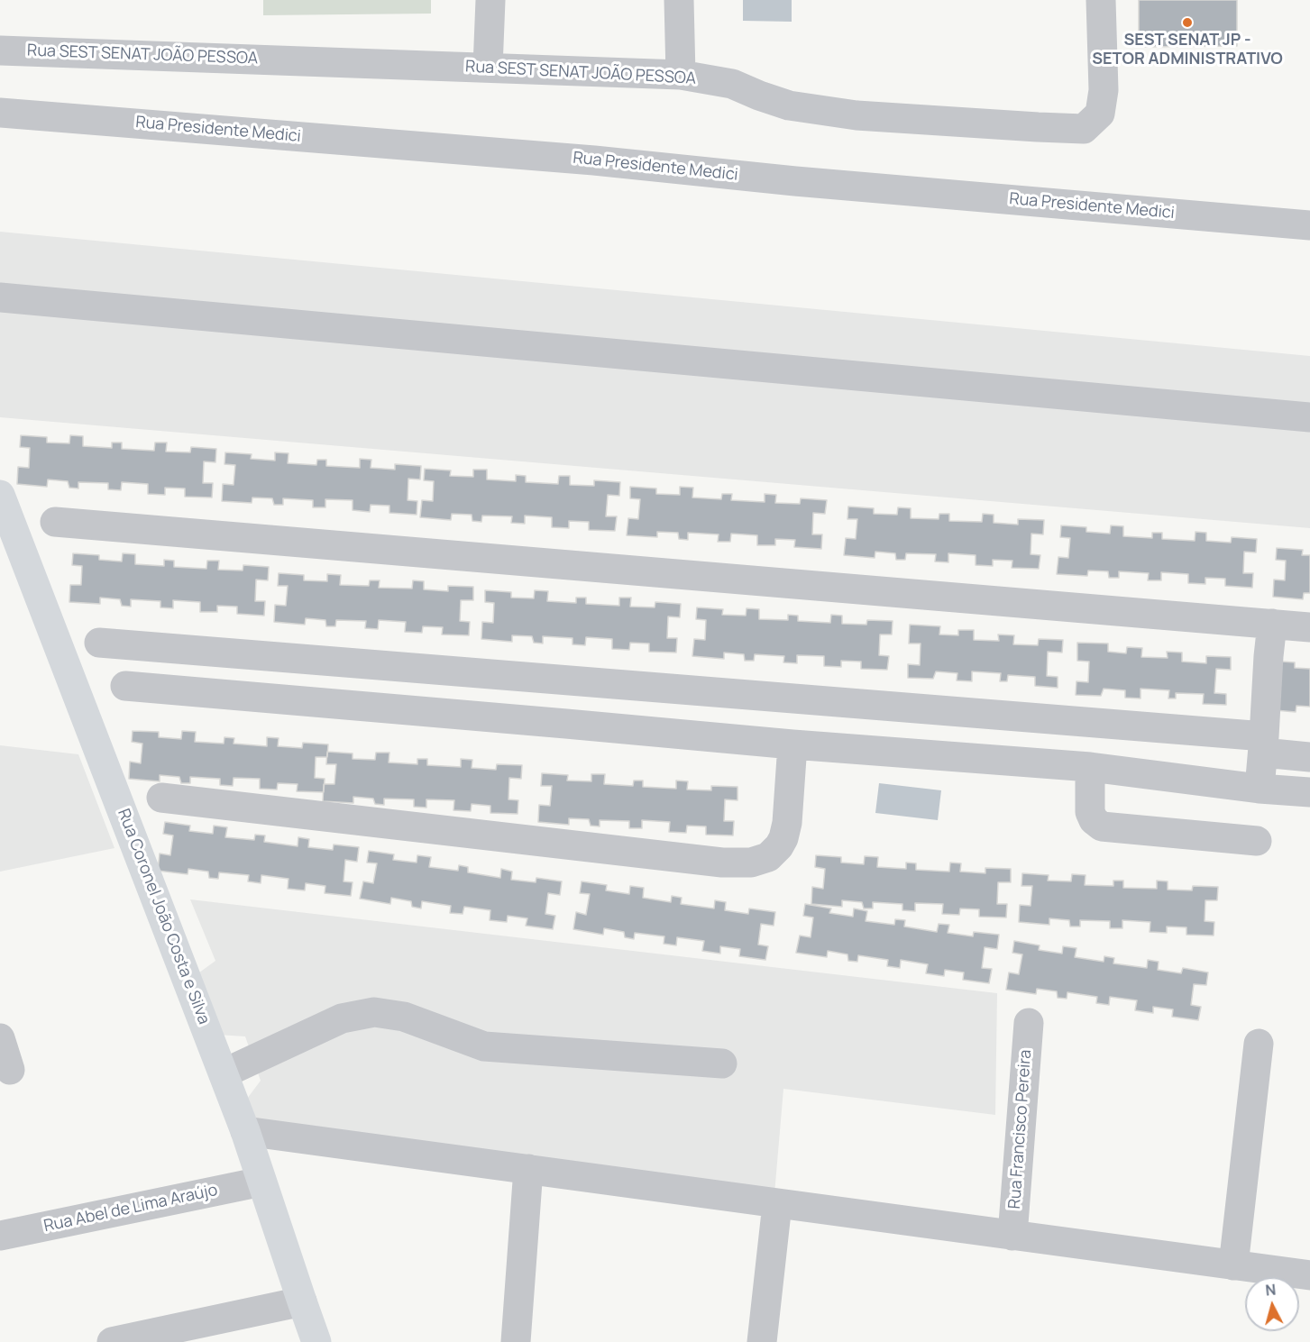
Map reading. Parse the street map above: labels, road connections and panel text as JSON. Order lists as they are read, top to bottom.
{
  "streets": {
    "main road": ["Rua Coronel João Costa e Silva"],
    "street": [
      "Rua SEST SENAT JOÃO PESSOA",
      "Rua Presidente Medici",
      "Rua Francisco Pereira",
      "Rua Abel de Lima Araújo"
    ]
  },
  "crossings": [
    ["Rua Coronel João Costa e Silva", "Rua Abel de Lima Araújo"]
  ],
  "places": ["SEST SENAT JP - SETOR ADMINISTRATIVO"],
  "north": "top"
}
